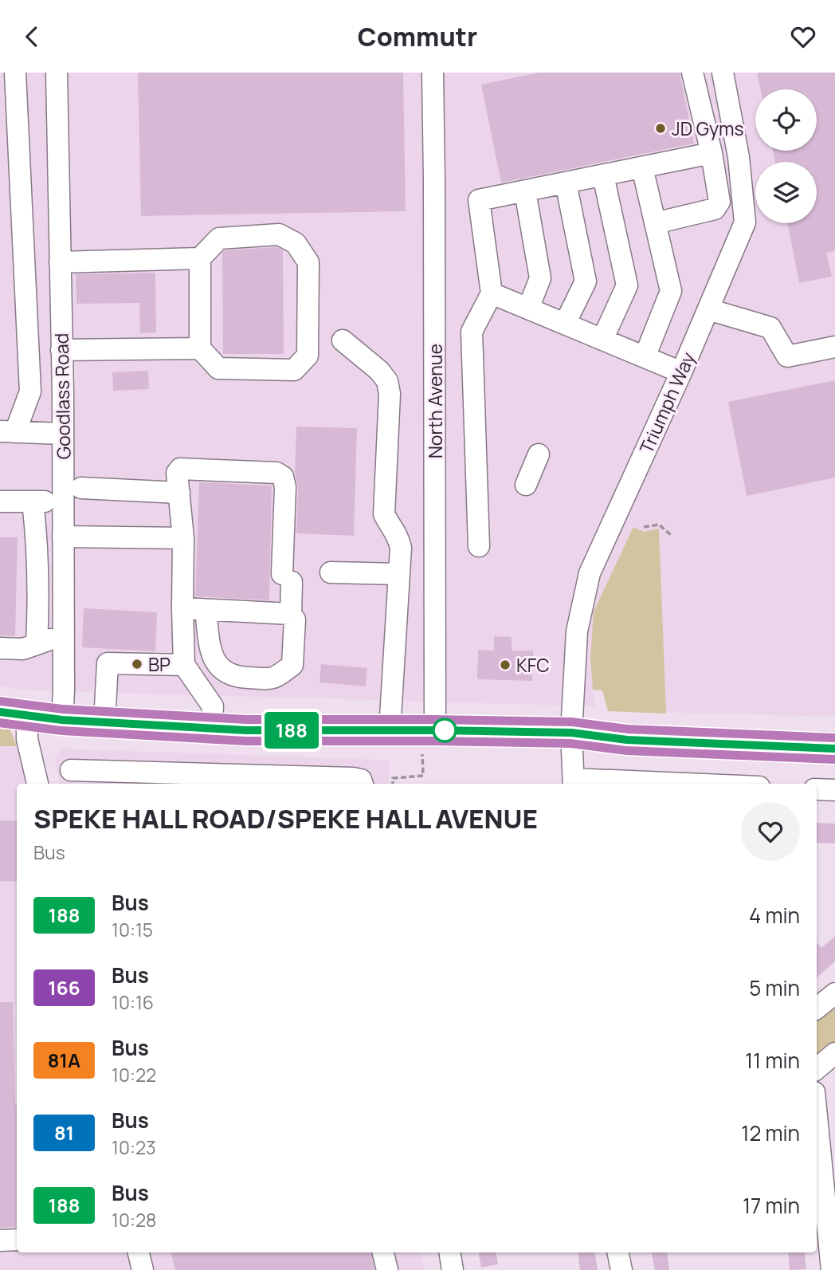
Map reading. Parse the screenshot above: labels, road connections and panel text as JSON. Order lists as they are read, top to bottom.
{
  "streets": {
    "street": ["Goodlass Road", "North Avenue", "Triumph Way"]
  },
  "places": ["JD Gyms", "BP", "KFC"],
  "lines": ["bus line 188"],
  "page": {
    "header": "Commutr",
    "on_map": "188",
    "heading": ["SPEKE HALL ROAD/SPEKE HALL AVENUE", "Bus"],
    "list": [
      {
        "mark": "188",
        "name": "Bus",
        "note": "10:15",
        "value": "4 min"
      },
      {
        "mark": "166",
        "name": "Bus",
        "note": "10:16",
        "value": "5 min"
      },
      {
        "mark": "81A",
        "name": "Bus",
        "note": "10:22",
        "value": "11 min"
      },
      {
        "mark": "81",
        "name": "Bus",
        "note": "10:23",
        "value": "12 min"
      },
      {
        "mark": "188",
        "name": "Bus",
        "note": "10:28",
        "value": "17 min"
      }
    ]
  }
}
